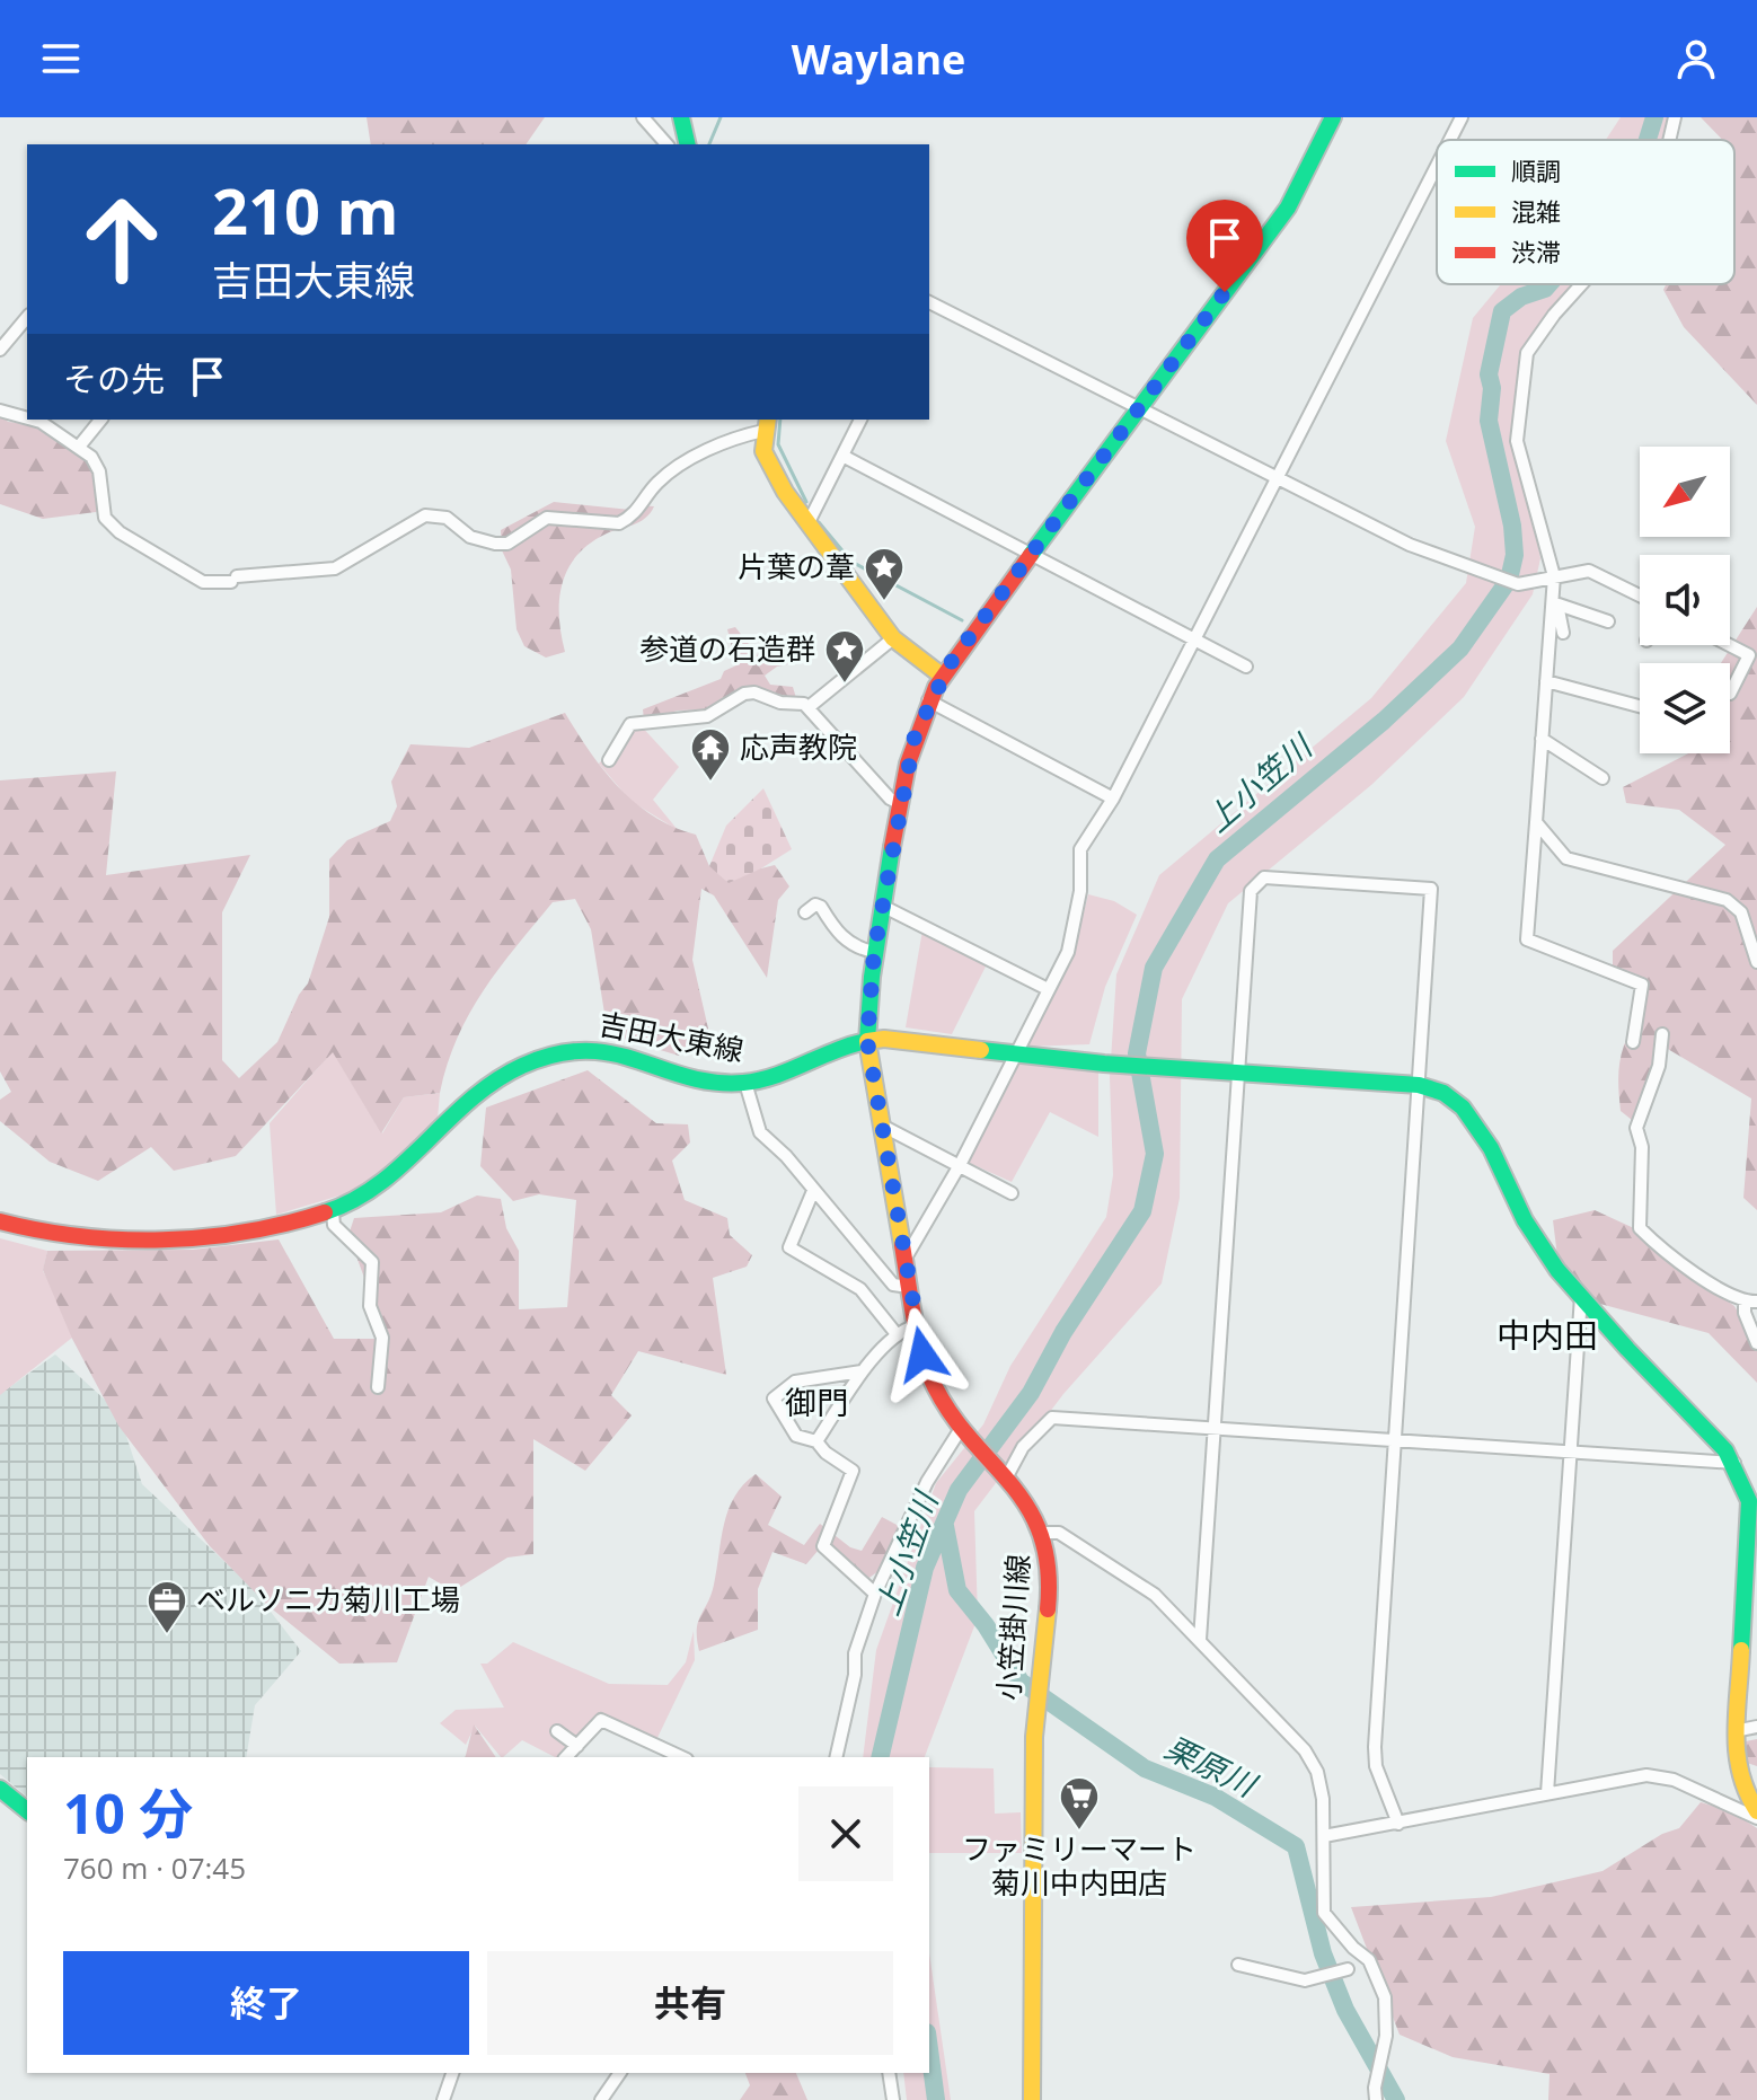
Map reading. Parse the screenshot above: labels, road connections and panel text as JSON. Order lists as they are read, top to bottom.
{
  "streets": {
    "main road": ["吉田大東線", "小笠掛川線"]
  },
  "crossings": [
    ["吉田大東線", "小笠掛川線"]
  ],
  "districts": ["中内田", "御門"],
  "water": ["上小笠川", "栗原川"],
  "places": {
    "place": ["片葉の葦", "参道の石造群"],
    "temple": ["応声教院"],
    "office": ["ベルソニカ菊川工場"],
    "supermarket": ["ファミリーマート 菊川中内田店"]
  },
  "legend": ["順調", "混雑", "渋滞"],
  "north": "bottom left",
  "page": {
    "header": "Waylane",
    "turn": ["210 m", "吉田大東線"],
    "then": "その先",
    "heading": ["10 分", "760 m · 07:45"],
    "buttons": ["終了", "共有"]
  }
}
